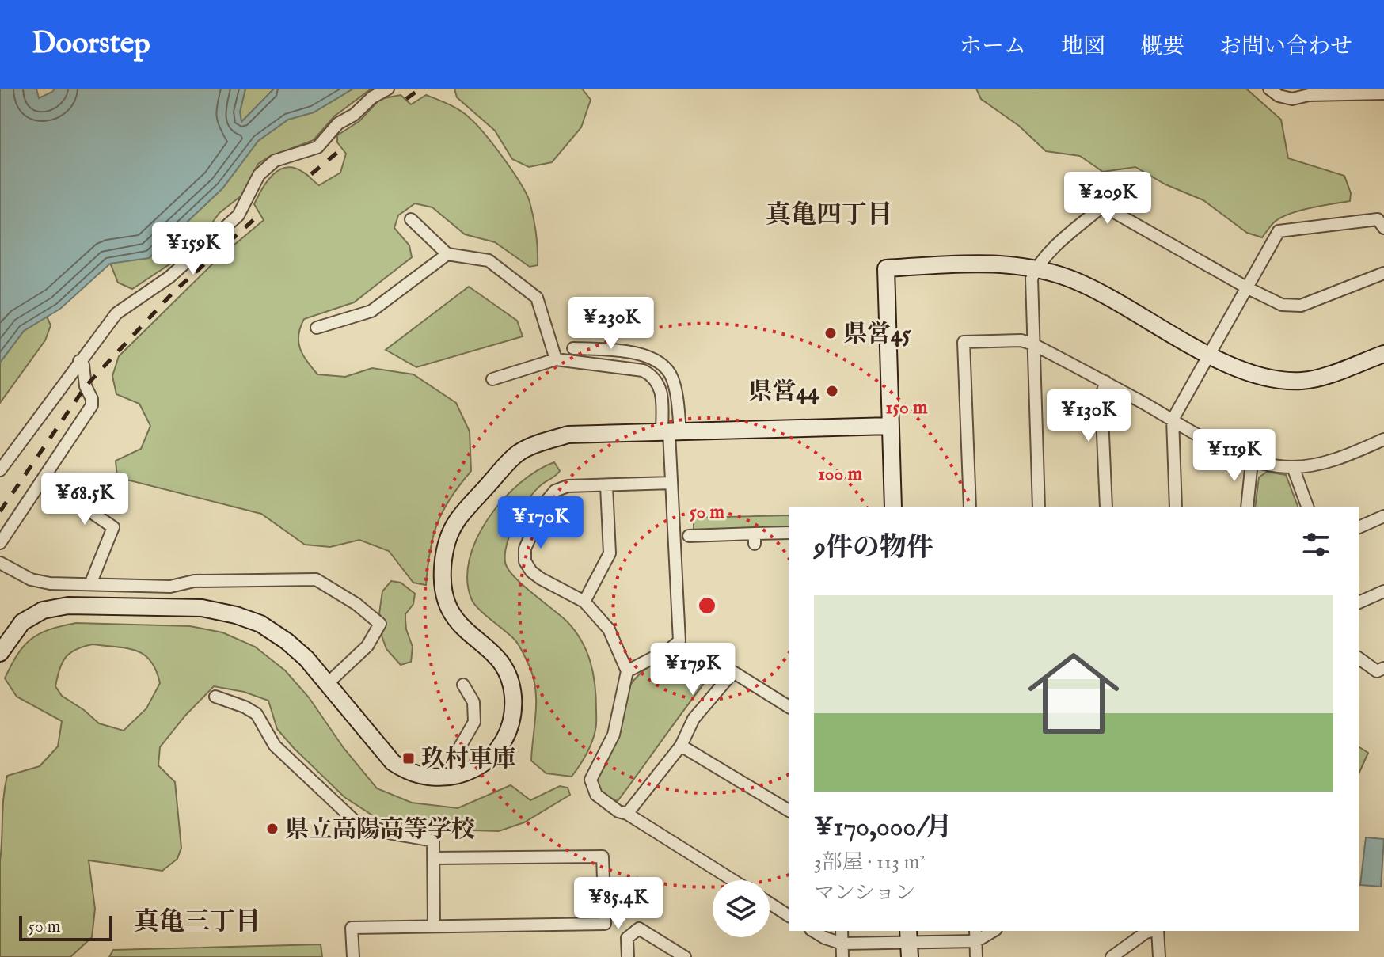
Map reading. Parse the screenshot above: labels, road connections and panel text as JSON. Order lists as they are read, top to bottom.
{
  "districts": ["真亀四丁目", "真亀三丁目"],
  "places": {
    "other": ["県営45", "県営44", "県立高陽高等学校"],
    "transit": ["玖村車庫"]
  },
  "scale_bar": "50 m",
  "page": {
    "header": "Doorstep",
    "nav": [
      "ホーム",
      "地図",
      "概要",
      "お問い合わせ"
    ],
    "price": [
      "¥209K",
      "¥159K",
      "¥230K",
      "¥130K",
      "¥119K",
      "¥68.5K",
      "¥170K",
      "¥179K",
      "¥85.4K"
    ],
    "heading": "9件の物件",
    "list": [
      {
        "name": "¥170,000/月",
        "note": "3部屋 · 113 m² · マンション"
      }
    ],
    "scale": "50 m"
  },
  "rings": ["150 m", "100 m", "50 m"]
}
